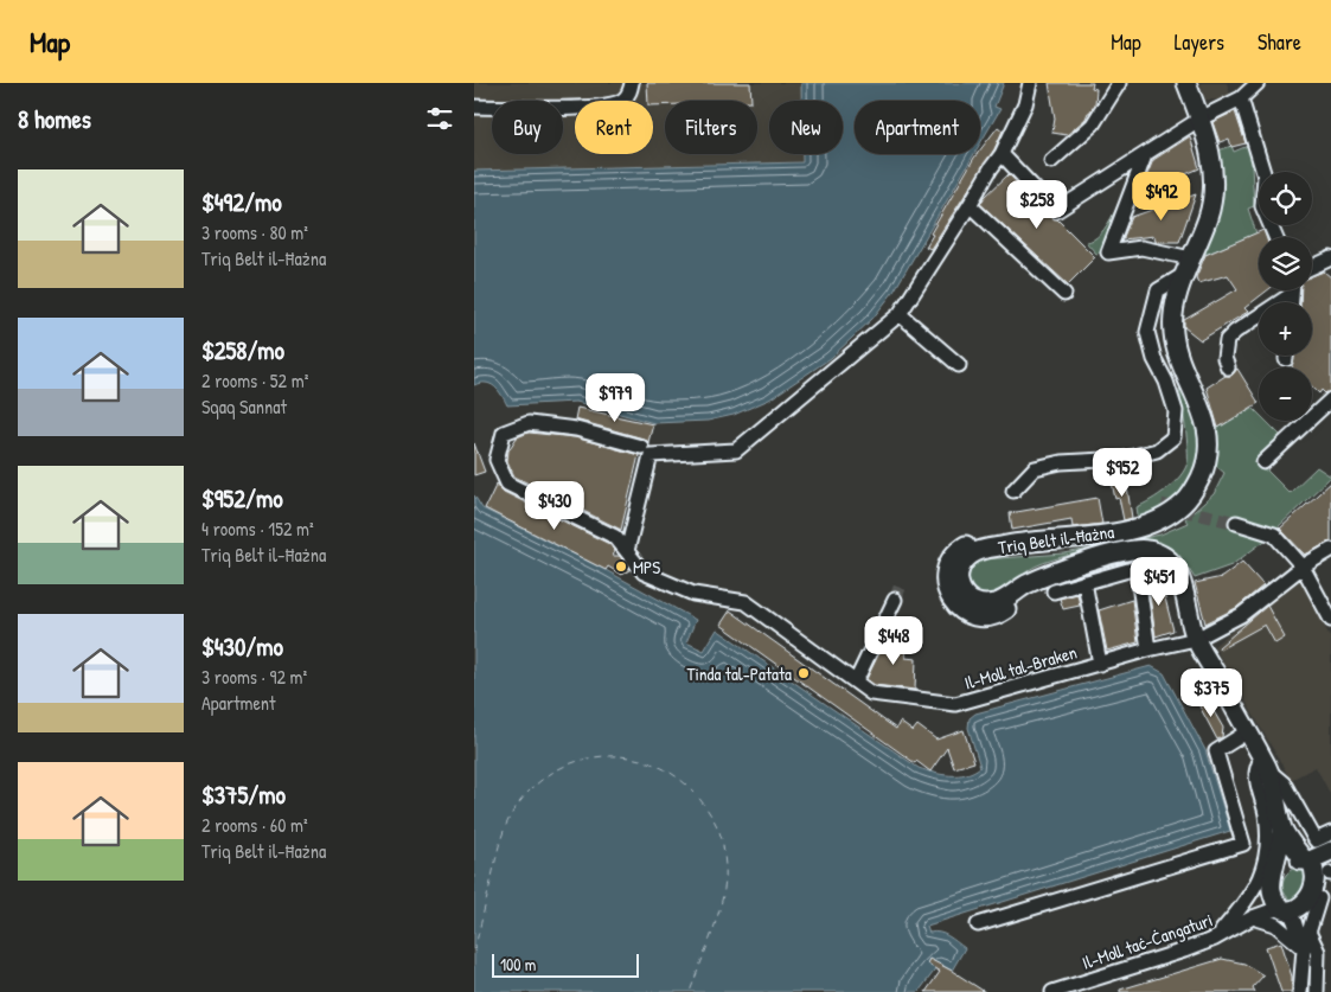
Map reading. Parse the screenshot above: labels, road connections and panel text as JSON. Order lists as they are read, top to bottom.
{
  "streets": {
    "main road": ["Triq Belt il-Ħażna"],
    "street": ["Il-Moll tal-Braken", "Il-Moll taċ-Ċangaturi"]
  },
  "crossings": [
    ["Triq Belt il-Ħażna", "Il-Moll tal-Braken"]
  ],
  "places": ["MPS", "Tinda tal-Patata"],
  "scale_bar": "100 m",
  "page": {
    "header": "Map",
    "nav": ["Map", "Layers", "Share"],
    "heading": "8 homes",
    "chip": [
      "Buy",
      "Rent",
      "Filters",
      "New",
      "Apartment"
    ],
    "list": [
      {
        "name": "$492/mo",
        "note": "3 rooms · 80 m² · Triq Belt il-Ħażna"
      },
      {
        "name": "$258/mo",
        "note": "2 rooms · 52 m² · Sqaq Sannat"
      },
      {
        "name": "$952/mo",
        "note": "4 rooms · 152 m² · Triq Belt il-Ħażna"
      },
      {
        "name": "$430/mo",
        "note": "3 rooms · 92 m² · Apartment"
      },
      {
        "name": "$375/mo",
        "note": "2 rooms · 60 m² · Triq Belt il-Ħażna"
      }
    ],
    "map_buttons": ["+", "−"],
    "price": [
      "$492",
      "$258",
      "$979",
      "$952",
      "$430",
      "$451",
      "$448",
      "$375"
    ],
    "scale": "100 m"
  }
}
